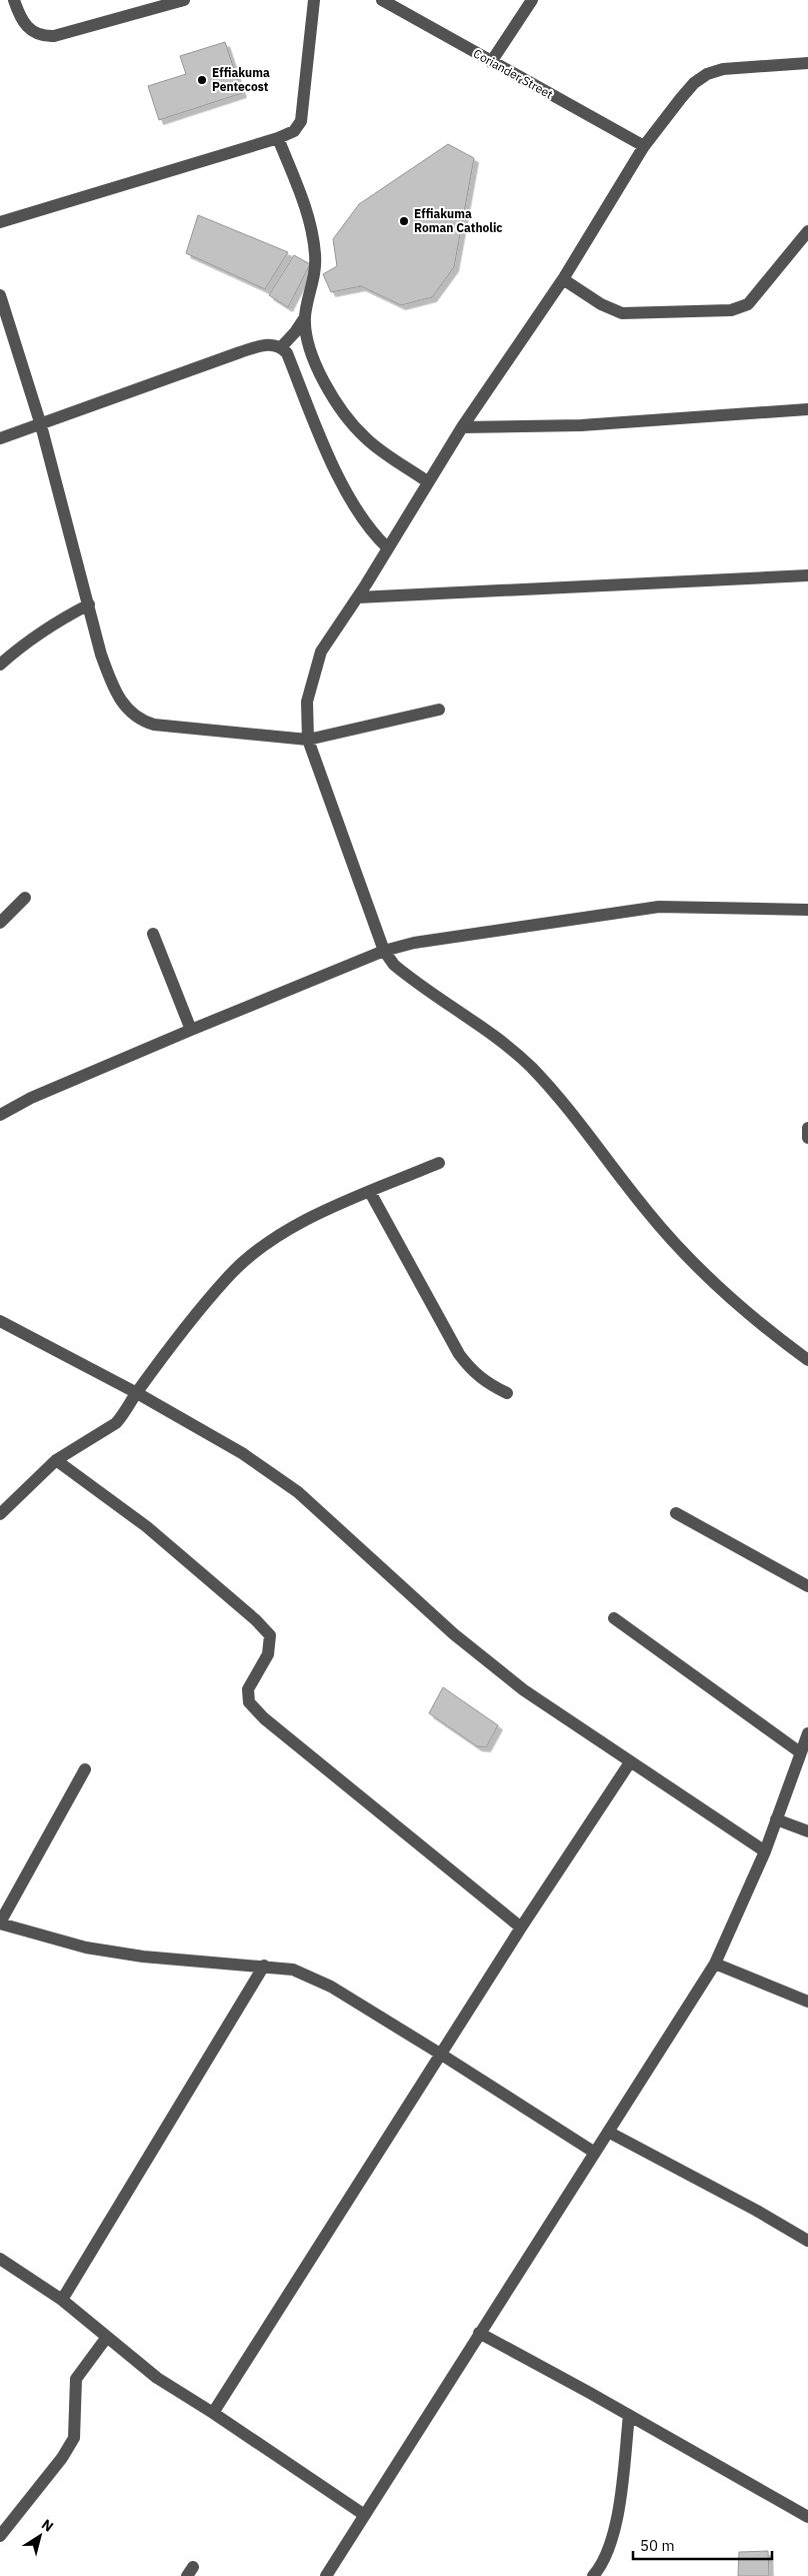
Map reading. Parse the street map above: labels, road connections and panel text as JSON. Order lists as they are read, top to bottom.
{
  "streets": {
    "street": ["Coriander Street"]
  },
  "places": ["Effiakuma Pentecost", "Effiakuma Roman Catholic"],
  "scale_bar": "50 m",
  "north": "top right"
}
